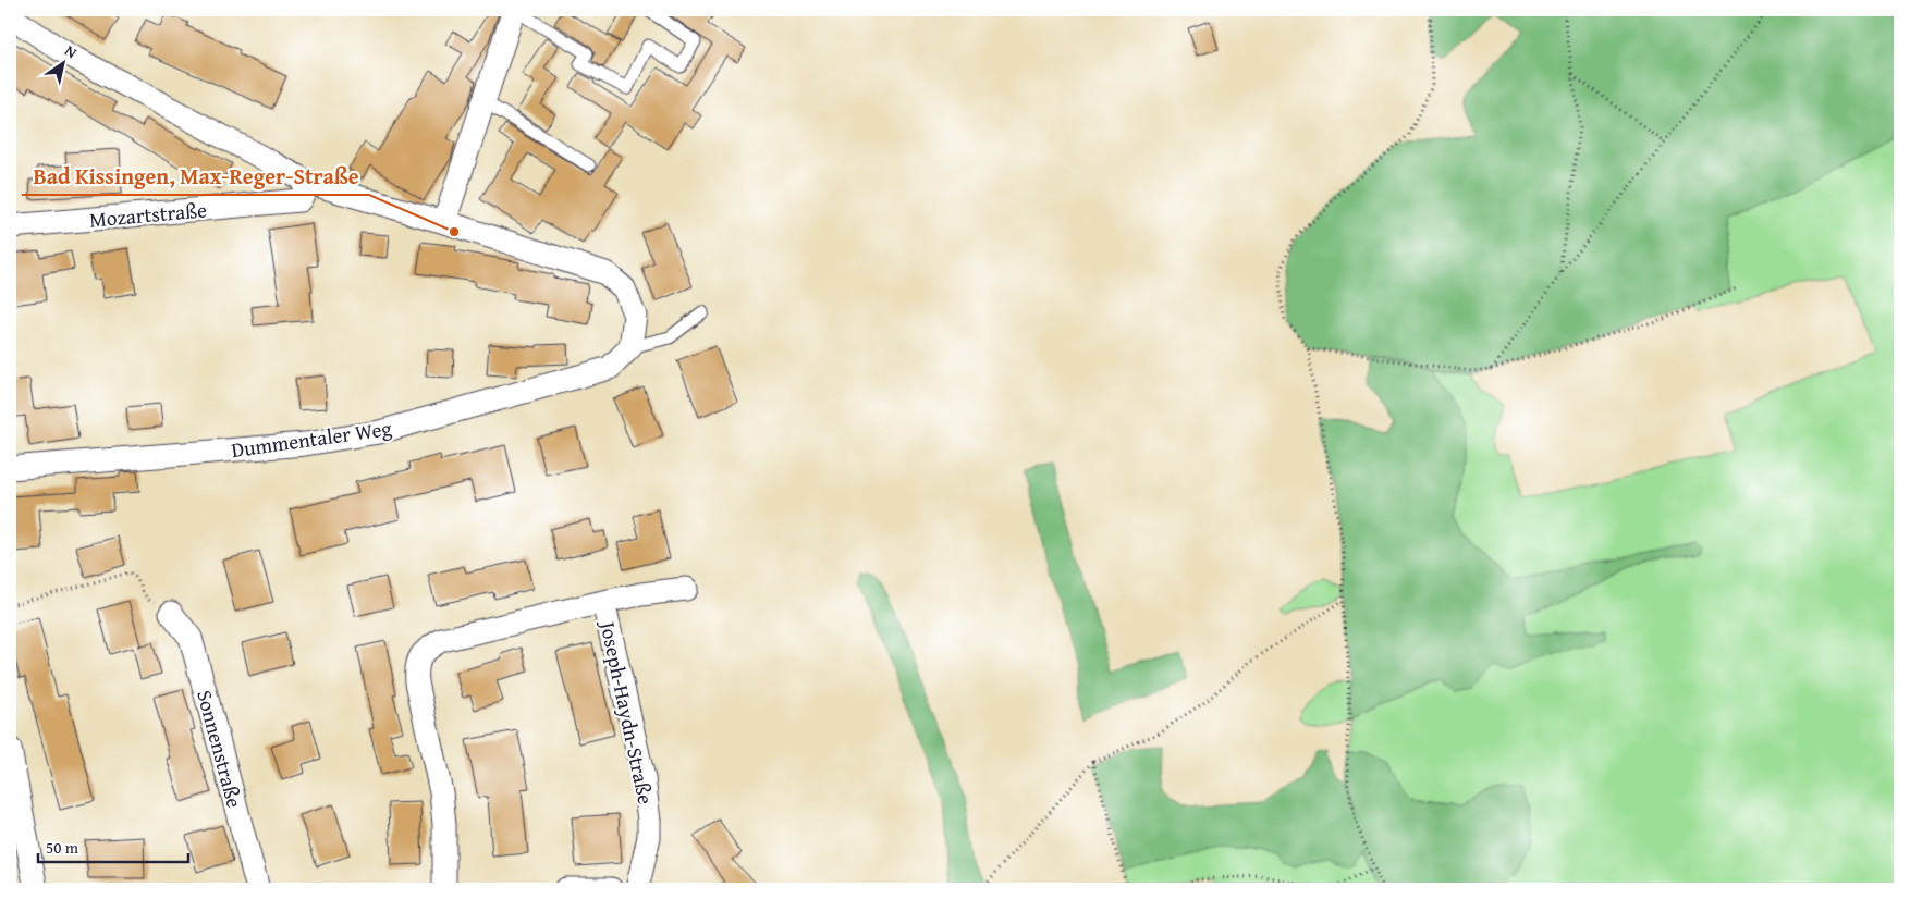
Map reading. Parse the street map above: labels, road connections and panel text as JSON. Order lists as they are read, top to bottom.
{
  "streets": {
    "street": [
      "Mozartstraße",
      "Dummentaler Weg",
      "Joseph-Haydn-Straße",
      "Sonnenstraße"
    ]
  },
  "places": ["Bad Kissingen, Max-Reger-Straße"],
  "scale_bar": "50 m",
  "north": "top right"
}
